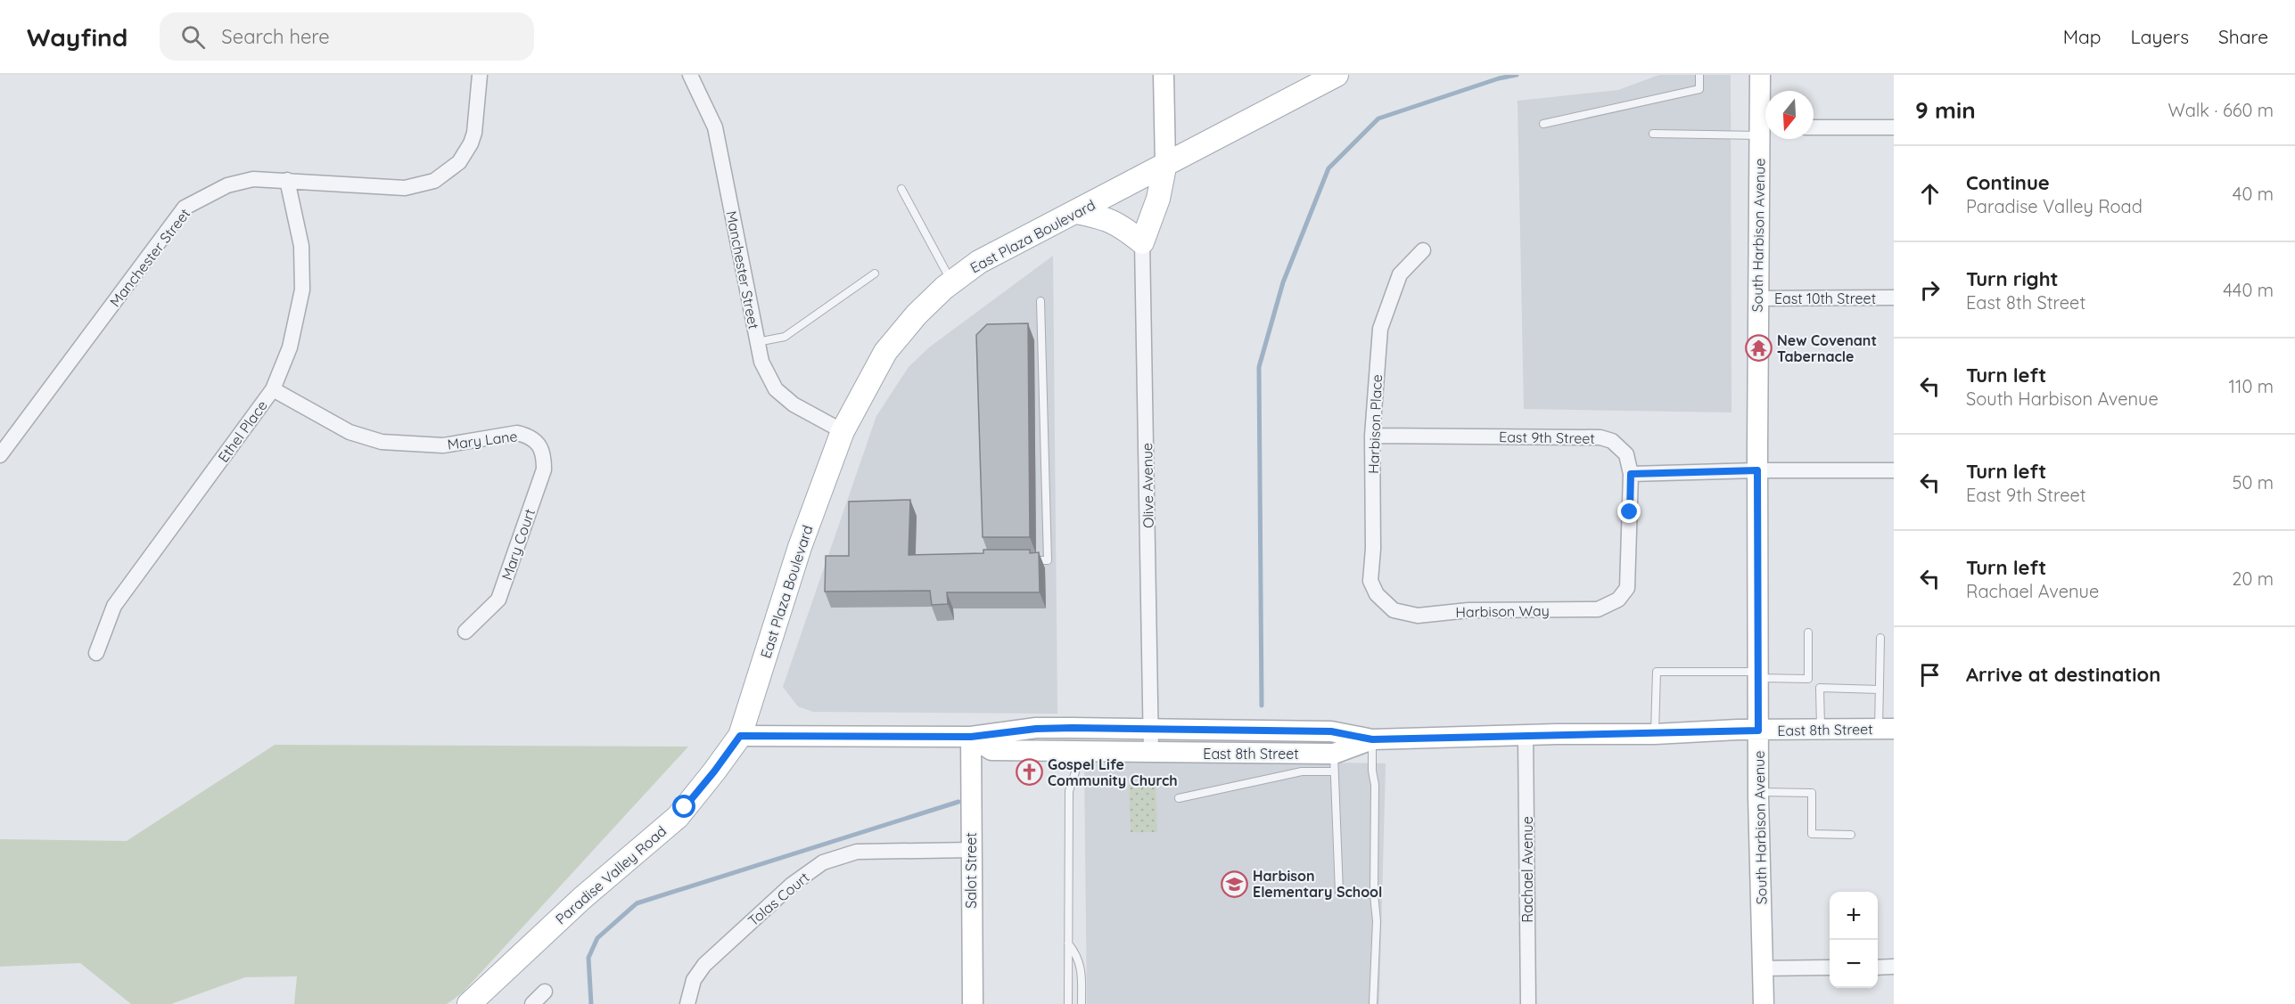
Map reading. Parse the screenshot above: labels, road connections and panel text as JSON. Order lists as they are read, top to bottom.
{
  "streets": {
    "main road": [
      "South Harbison Avenue",
      "East Plaza Boulevard",
      "East 8th Street",
      "Salot Street",
      "Paradise Valley Road"
    ],
    "street": [
      "Manchester Street",
      "East 10th Street",
      "Harbison Place",
      "Ethel Place",
      "East 9th Street",
      "Mary Lane",
      "Olive Avenue",
      "Mary Court",
      "Harbison Way",
      "Rachael Avenue",
      "Tolas Court"
    ]
  },
  "crossings": [
    ["South Harbison Avenue", "East 10th Street"],
    ["South Harbison Avenue", "East 8th Street"],
    ["East Plaza Boulevard", "Manchester Street"],
    ["East Plaza Boulevard", "East 8th Street"],
    ["East Plaza Boulevard", "Paradise Valley Road"],
    ["Manchester Street", "Ethel Place"],
    ["Harbison Place", "East 9th Street"],
    ["Harbison Place", "Harbison Way"],
    ["Ethel Place", "Mary Lane"],
    ["East 9th Street", "Harbison Way"],
    ["Mary Lane", "Mary Court"],
    ["Olive Avenue", "East 8th Street"],
    ["East 8th Street", "Rachael Avenue"],
    ["East 8th Street", "Salot Street"],
    ["East 8th Street", "Paradise Valley Road"],
    ["Salot Street", "Tolas Court"]
  ],
  "places": {
    "temple": ["New Covenant Tabernacle"],
    "church": ["Gospel Life Community Church"],
    "school or university": ["Harbison Elementary School"]
  },
  "north": "bottom",
  "page": {
    "header": "Wayfind",
    "search": "Search here",
    "nav": ["Map", "Layers", "Share"],
    "heading": ["9 min", "Walk · 660 m"],
    "list": [
      ["Continue", "Paradise Valley Road", "40 m"],
      ["Turn right", "East 8th Street", "440 m"],
      ["Turn left", "South Harbison Avenue", "110 m"],
      ["Turn left", "East 9th Street", "50 m"],
      ["Turn left", "Rachael Avenue", "20 m"],
      "Arrive at destination"
    ],
    "map_buttons": ["+", "−"]
  }
}
